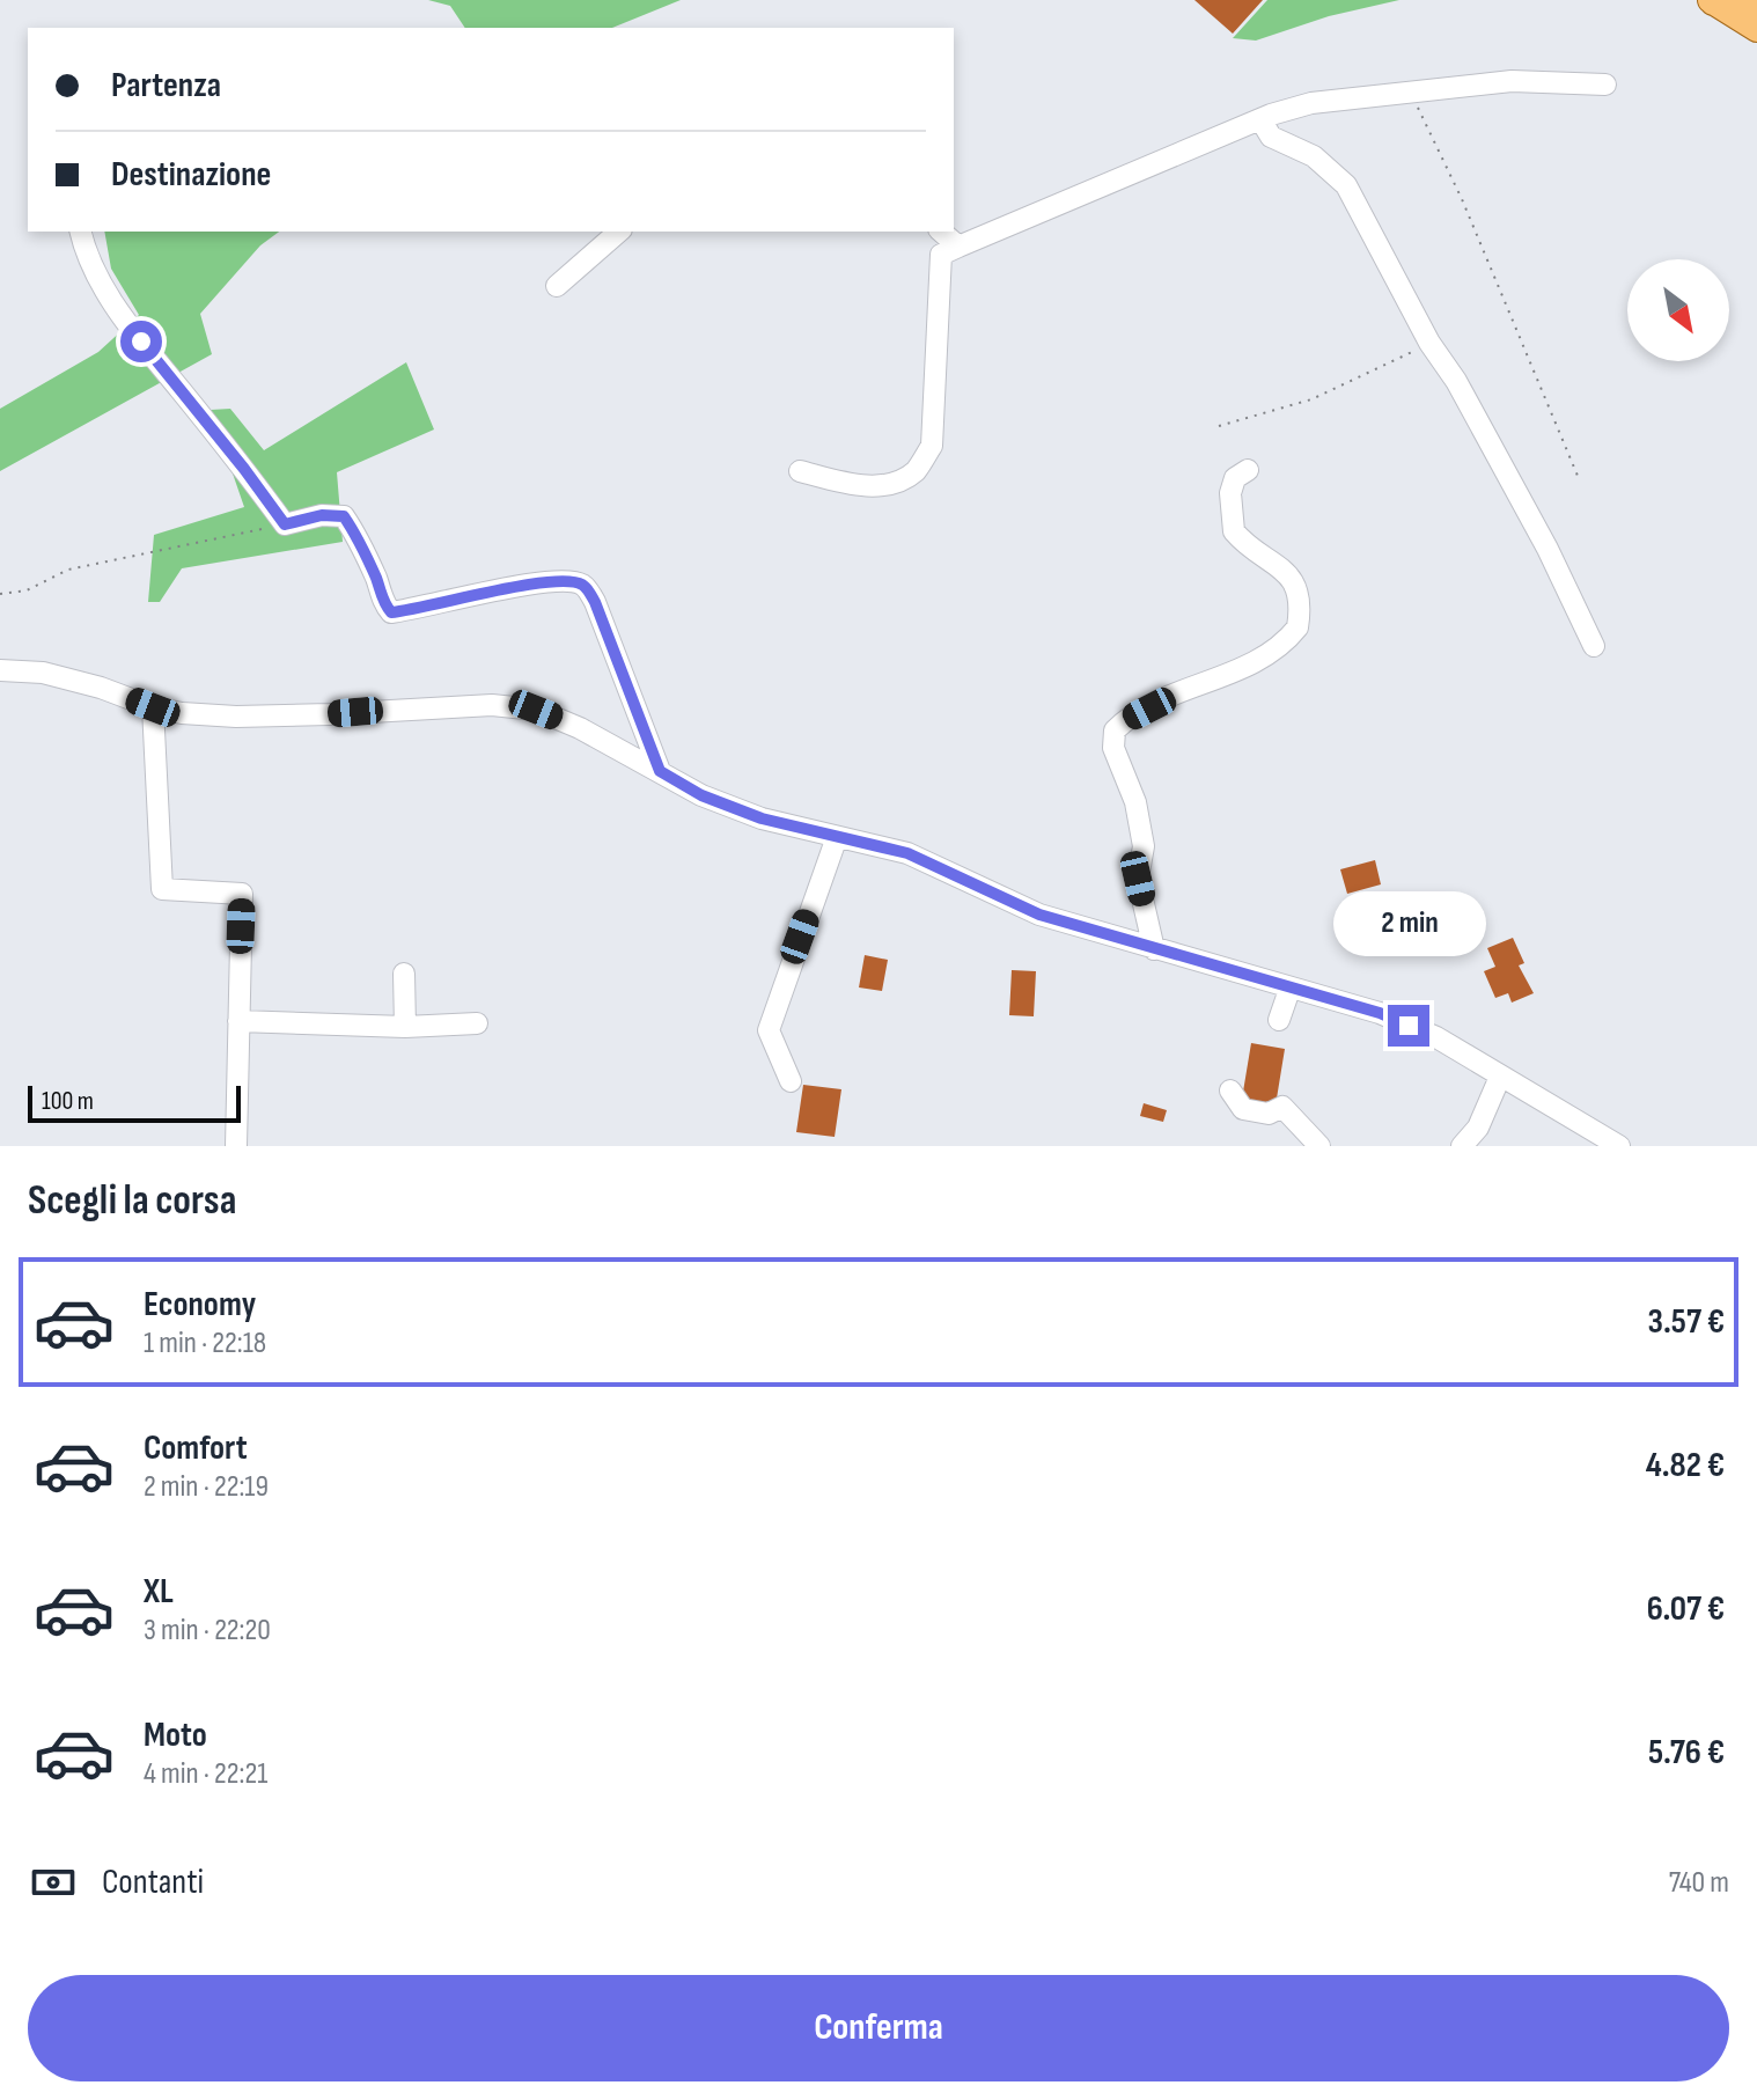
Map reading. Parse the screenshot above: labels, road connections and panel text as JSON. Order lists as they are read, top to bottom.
{
  "scale_bar": "100 m",
  "north": "bottom right",
  "page": {
    "banner": ["Partenza", "Destinazione"],
    "bubble": "2 min",
    "scale": "100 m",
    "heading": "Scegli la corsa",
    "list": [
      {
        "name": "Economy",
        "note": "1 min · 22:18",
        "value": "3.57 €"
      },
      {
        "name": "Comfort",
        "note": "2 min · 22:19",
        "value": "4.82 €"
      },
      {
        "name": "XL",
        "note": "3 min · 22:20",
        "value": "6.07 €"
      },
      {
        "name": "Moto",
        "note": "4 min · 22:21",
        "value": "5.76 €"
      }
    ],
    "pay": ["Contanti", "740 m"],
    "buttons": "Conferma"
  }
}
